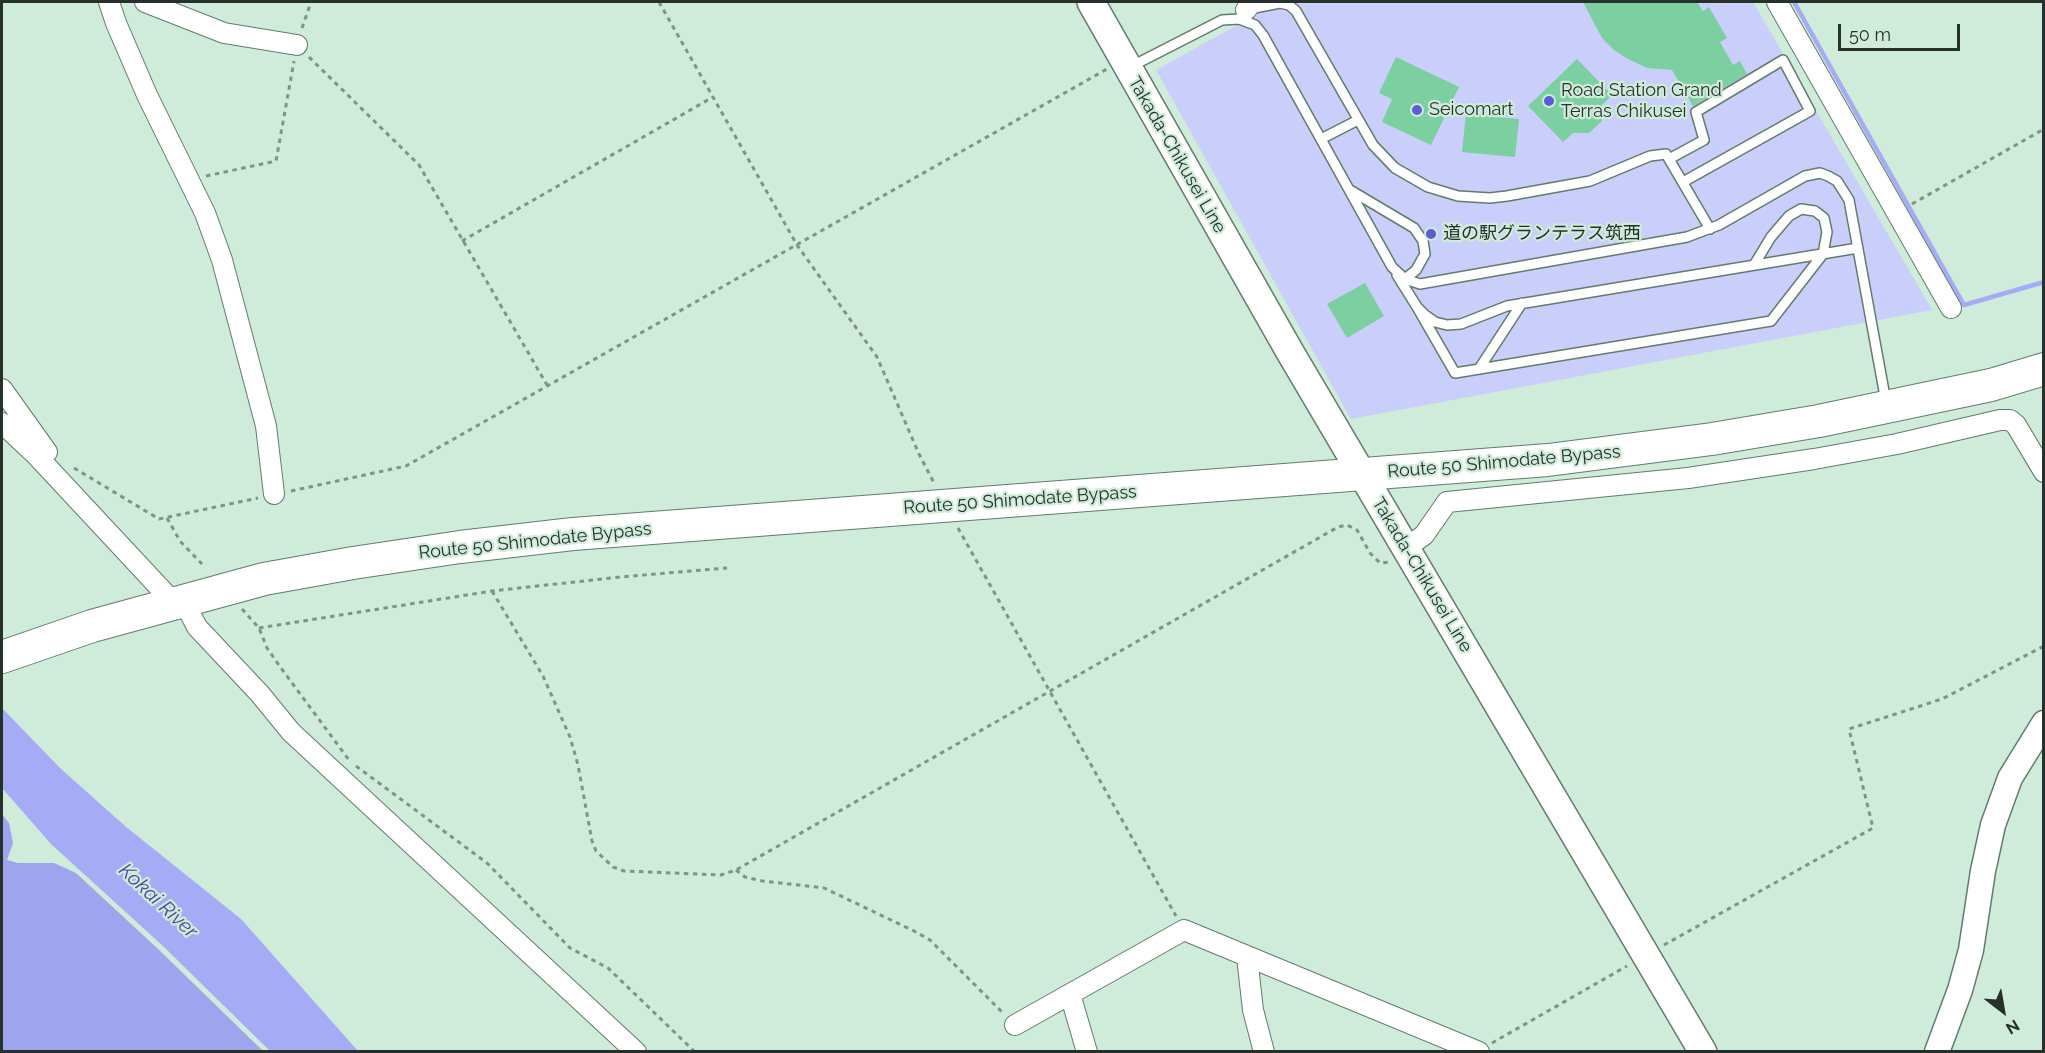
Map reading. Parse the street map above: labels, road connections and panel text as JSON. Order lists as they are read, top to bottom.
{
  "streets": {
    "highway": ["Route 50 Shimodate Bypass"],
    "main road": ["Takada-Chikusei Line"]
  },
  "crossings": [
    ["Takada-Chikusei Line", "Route 50 Shimodate Bypass"]
  ],
  "water": ["Kokai River"],
  "places": ["Road Station Grand Terras Chikusei", "Seicomart", "道の駅グランテラス筑西"],
  "scale_bar": "50 m",
  "north": "bottom right"
}
